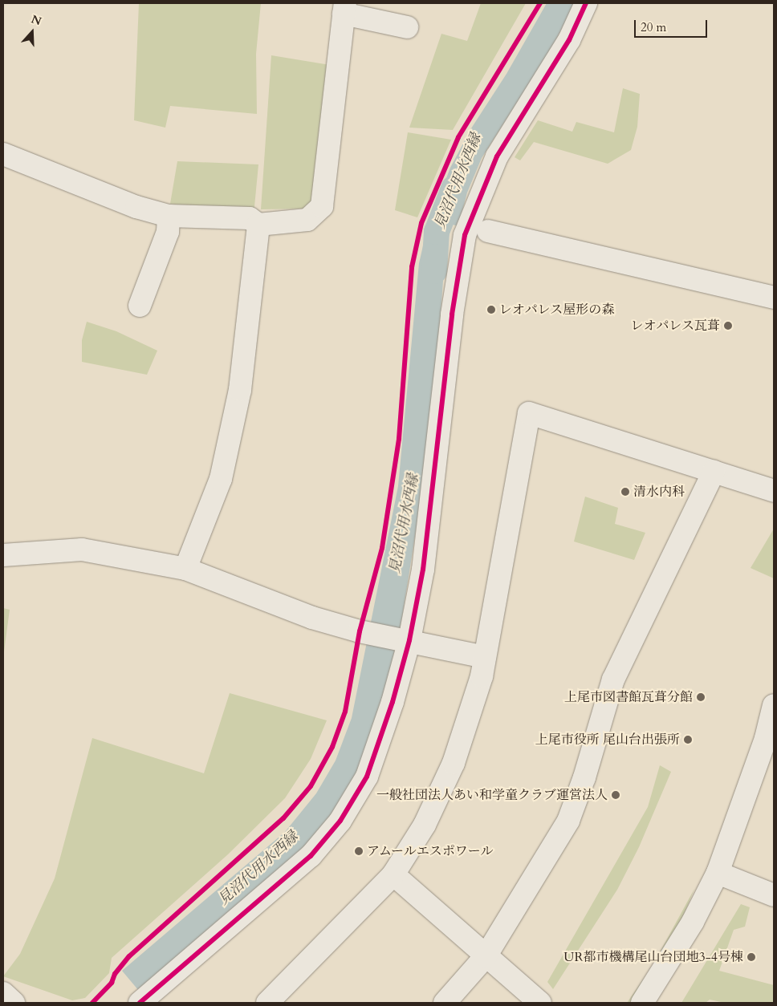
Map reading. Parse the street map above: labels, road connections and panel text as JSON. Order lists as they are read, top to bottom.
{
  "water": ["見沼代用水西縁"],
  "places": [
    "レオパレス屋形の森",
    "レオパレス瓦葺",
    "清水内科",
    "上尾市図書館瓦葺分館",
    "上尾市役所 尾山台出張所",
    "一般社団法人あい和学童クラブ運営法人",
    "アムールエスポワール",
    "UR都市機構尾山台団地3-4号棟"
  ],
  "scale_bar": "20 m",
  "north": "top"
}
